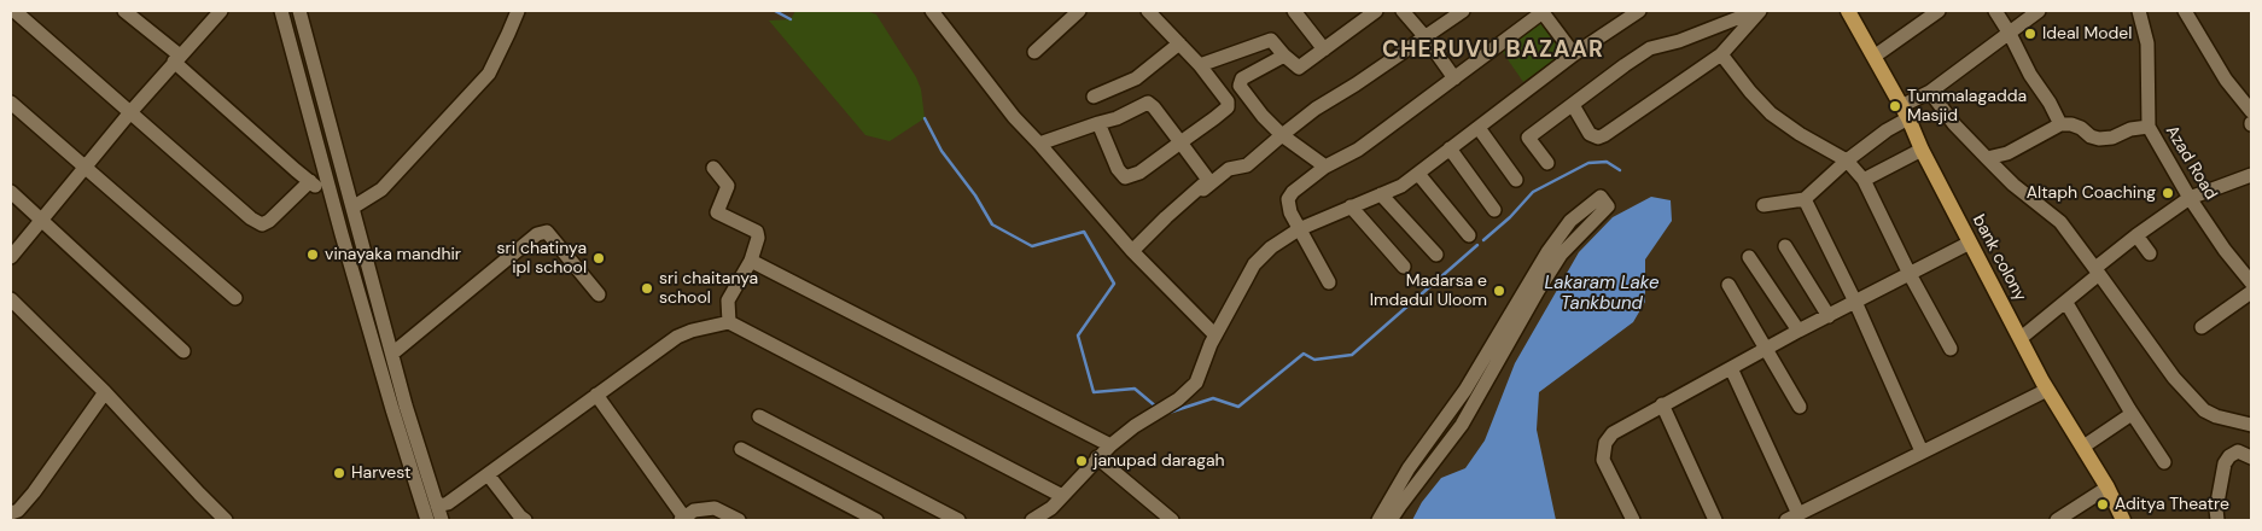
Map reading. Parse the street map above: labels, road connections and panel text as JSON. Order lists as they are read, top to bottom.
{
  "streets": {
    "main road": ["bank colony"],
    "street": ["Azad Road"]
  },
  "districts": ["CHERUVU BAZAAR"],
  "water": ["Lakaram Lake Tankbund"],
  "places": [
    "Ideal Model",
    "Tummalagadda Masjid",
    "Altaph Coaching",
    "vinayaka mandhir",
    "sri chatinya ipl school",
    "sri chaitanya school",
    "Madarsa e Imdadul Uloom",
    "janupad daragah",
    "Harvest",
    "Aditya Theatre"
  ]
}
